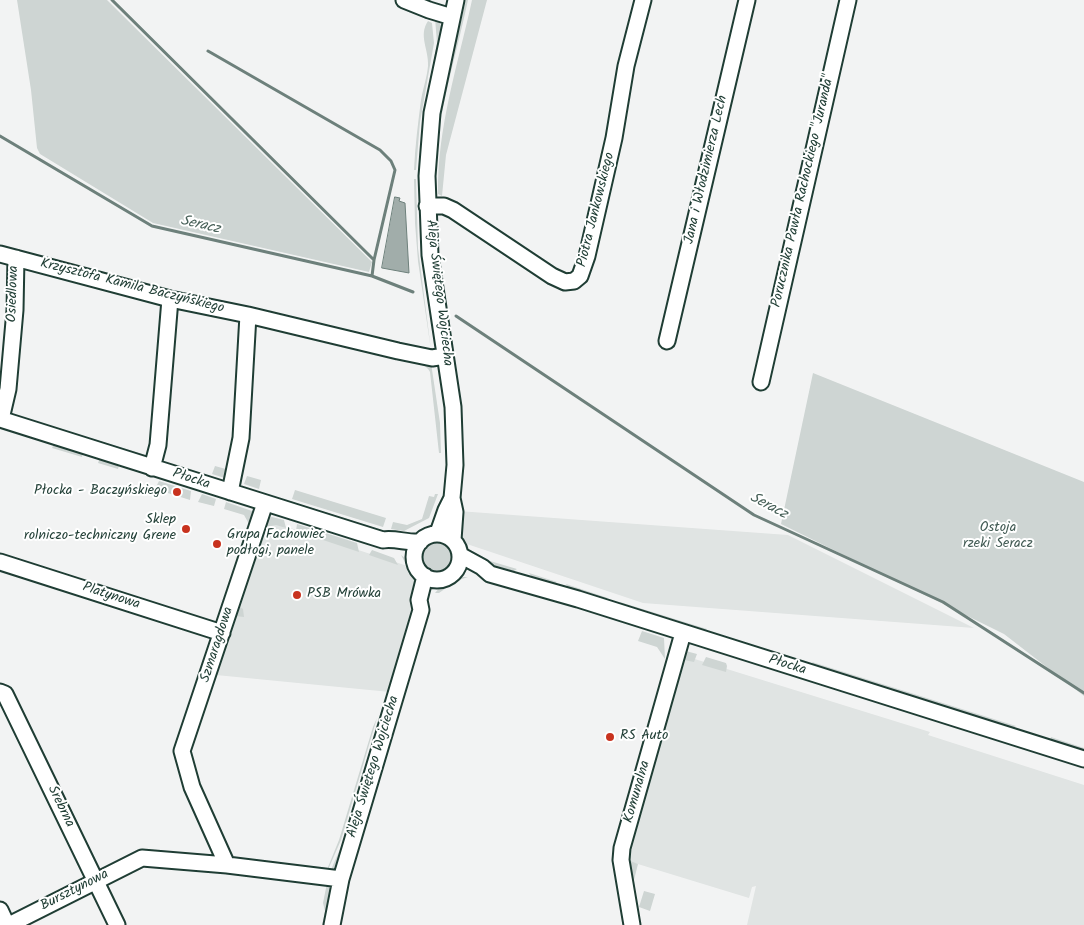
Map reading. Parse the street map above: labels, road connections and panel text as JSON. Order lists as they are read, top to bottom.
{
  "streets": {
    "street": [
      "Jana i Włodzimierza Lech",
      "Porucznika Pawła Rachockiego \"Juranda\"",
      "Piotra Jankowskiego",
      "Krzysztofa Kamila Baczyńskiego",
      "Aleja Świętego Wojciecha",
      "Osiedlowa",
      "Płocka",
      "Platynowa",
      "Szmaragdowa",
      "Komunalna",
      "Srebrna",
      "Bursztynowa"
    ]
  },
  "crossings": [
    ["Piotra Jankowskiego", "Aleja Świętego Wojciecha"],
    ["Krzysztofa Kamila Baczyńskiego", "Aleja Świętego Wojciecha"],
    ["Krzysztofa Kamila Baczyńskiego", "Osiedlowa"],
    ["Aleja Świętego Wojciecha", "Płocka"],
    ["Osiedlowa", "Płocka"],
    ["Płocka", "Szmaragdowa"],
    ["Płocka", "Komunalna"],
    ["Platynowa", "Szmaragdowa"],
    ["Szmaragdowa", "Bursztynowa"],
    ["Srebrna", "Bursztynowa"]
  ],
  "water": ["Seracz"],
  "parks": ["Ostoja rzeki Seracz"],
  "places": [
    "Płocka - Baczyńskiego",
    "Sklep rolniczo-techniczny Grene",
    "Grupa Fachowiec podłogi, panele",
    "PSB Mrówka",
    "RS Auto"
  ]
}
